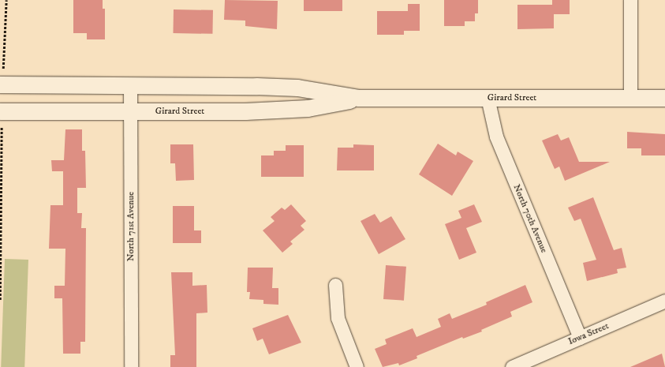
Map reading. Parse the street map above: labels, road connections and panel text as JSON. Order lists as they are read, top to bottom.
{
  "streets": {
    "street": [
      "Girard Street",
      "North 70th Avenue",
      "North 71st Avenue",
      "Iowa Street"
    ]
  },
  "crossings": [
    ["Girard Street", "North 70th Avenue"],
    ["Girard Street", "North 71st Avenue"],
    ["North 70th Avenue", "Iowa Street"]
  ]
}
